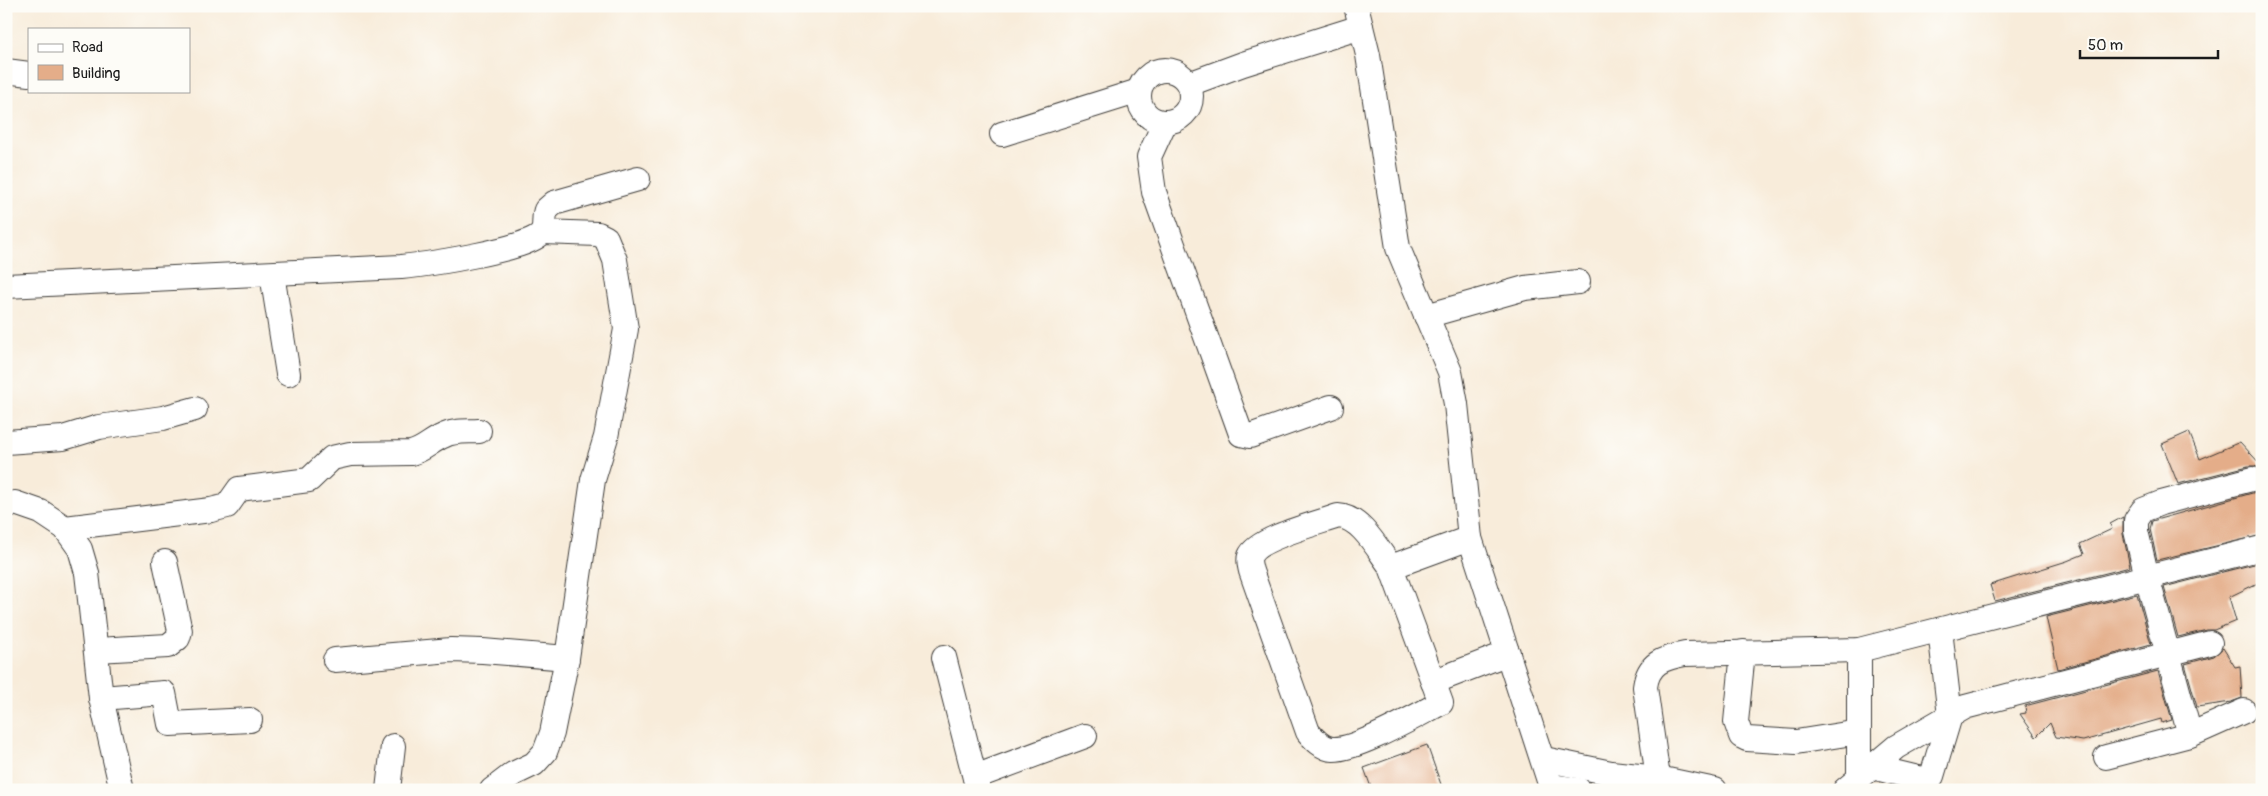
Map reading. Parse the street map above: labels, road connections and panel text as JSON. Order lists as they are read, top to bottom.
{
  "legend": ["Road", "Building"],
  "scale_bar": "50 m"
}
